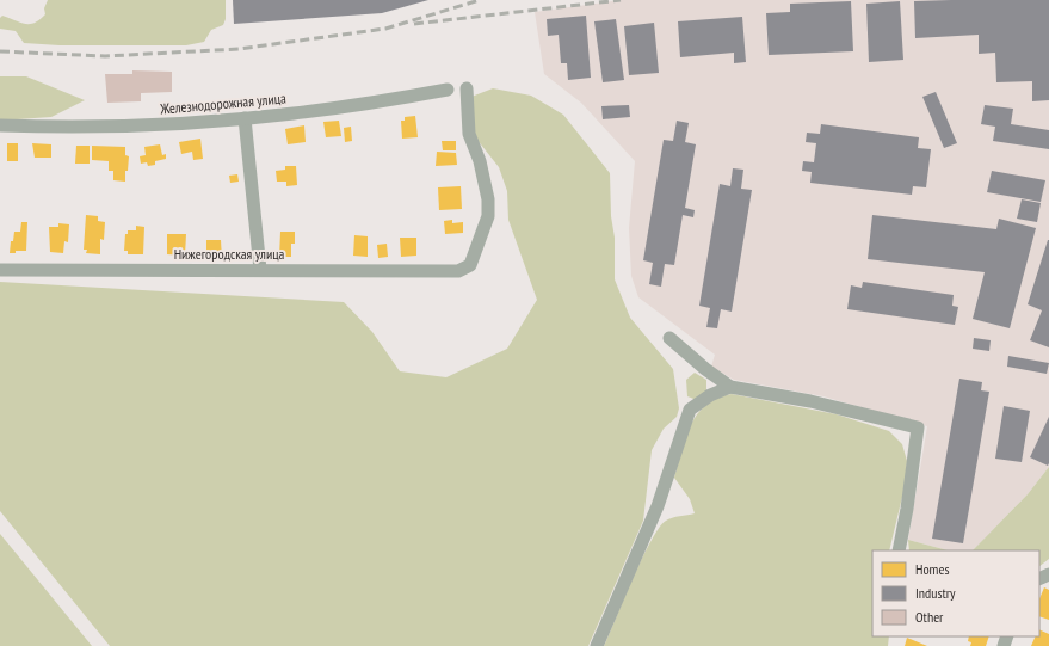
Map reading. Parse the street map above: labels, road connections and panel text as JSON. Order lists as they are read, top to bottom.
{
  "streets": {
    "street": ["Железнодорожная улица", "Нижегородская улица"]
  },
  "legend": ["Homes", "Industry", "Other"]
}
